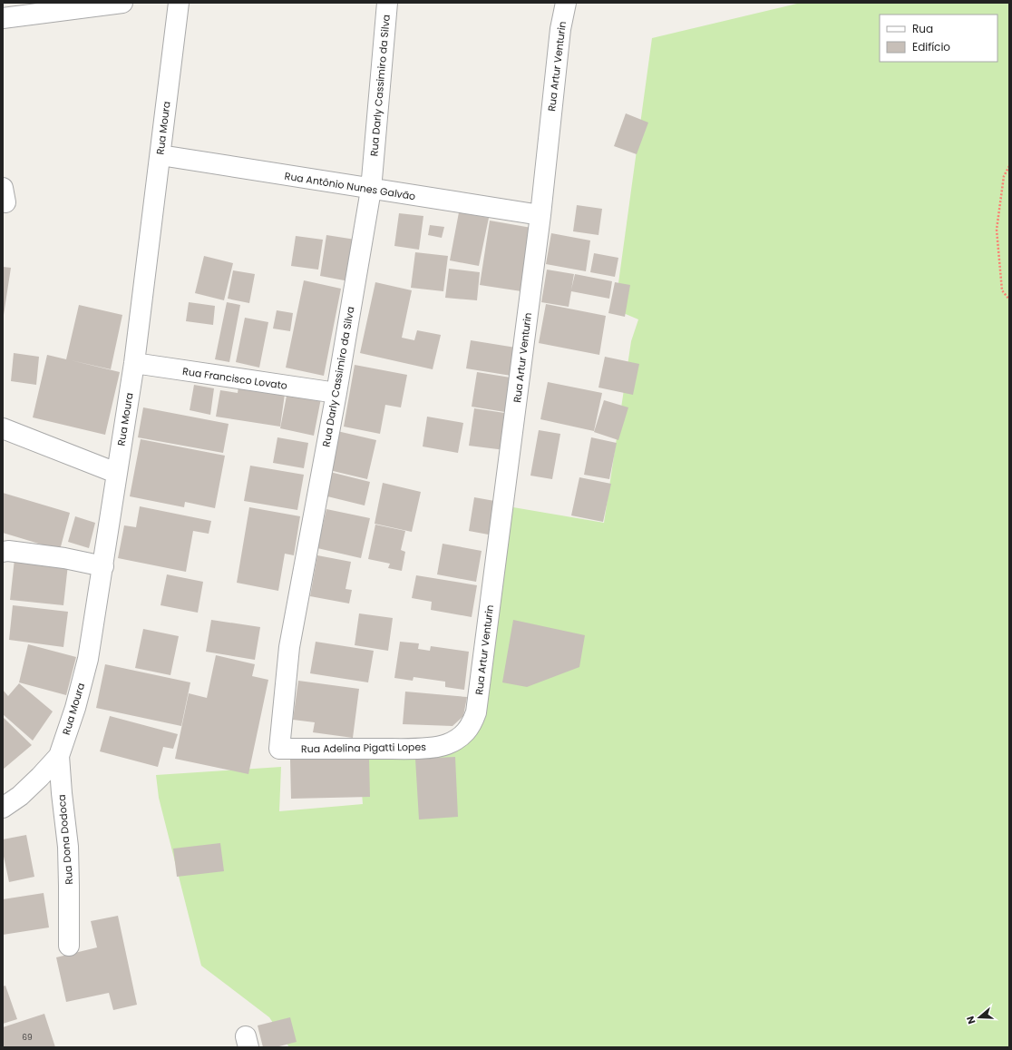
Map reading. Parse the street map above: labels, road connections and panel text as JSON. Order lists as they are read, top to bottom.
{
  "streets": {
    "street": [
      "Rua Artur Venturin",
      "Rua Darly Cassimiro da Silva",
      "Rua Moura",
      "Rua Antônio Nunes Galvão",
      "Rua Francisco Lovato",
      "Rua Adelina Pigatti Lopes",
      "Rua Dona Dodoca"
    ]
  },
  "crossings": [
    ["Rua Artur Venturin", "Rua Antônio Nunes Galvão"],
    ["Rua Artur Venturin", "Rua Adelina Pigatti Lopes"],
    ["Rua Darly Cassimiro da Silva", "Rua Antônio Nunes Galvão"],
    ["Rua Darly Cassimiro da Silva", "Rua Francisco Lovato"],
    ["Rua Darly Cassimiro da Silva", "Rua Adelina Pigatti Lopes"],
    ["Rua Moura", "Rua Antônio Nunes Galvão"],
    ["Rua Moura", "Rua Francisco Lovato"],
    ["Rua Moura", "Rua Dona Dodoca"]
  ],
  "house_numbers": ["69"],
  "legend": ["Rua", "Edifício"],
  "north": "left"
}
